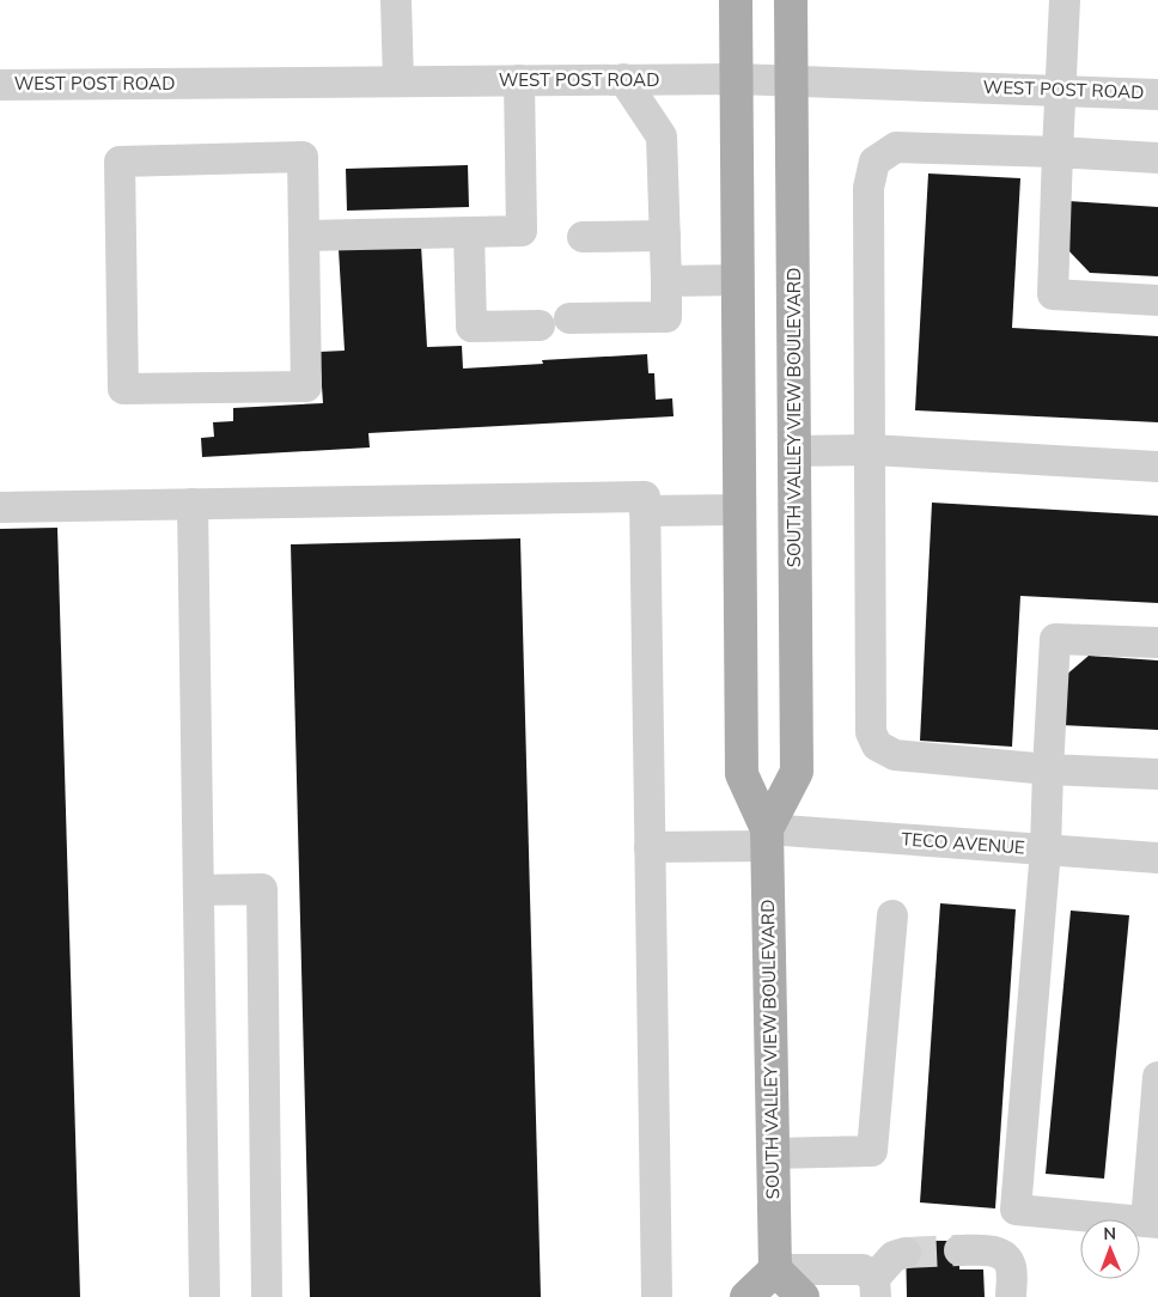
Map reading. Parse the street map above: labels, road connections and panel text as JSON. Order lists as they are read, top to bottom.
{
  "streets": {
    "main road": ["SOUTH VALLEY VIEW BOULEVARD"],
    "street": ["WEST POST ROAD", "TECO AVENUE"]
  },
  "crossings": [
    ["WEST POST ROAD", "SOUTH VALLEY VIEW BOULEVARD"],
    ["SOUTH VALLEY VIEW BOULEVARD", "TECO AVENUE"]
  ],
  "north": "top"
}
